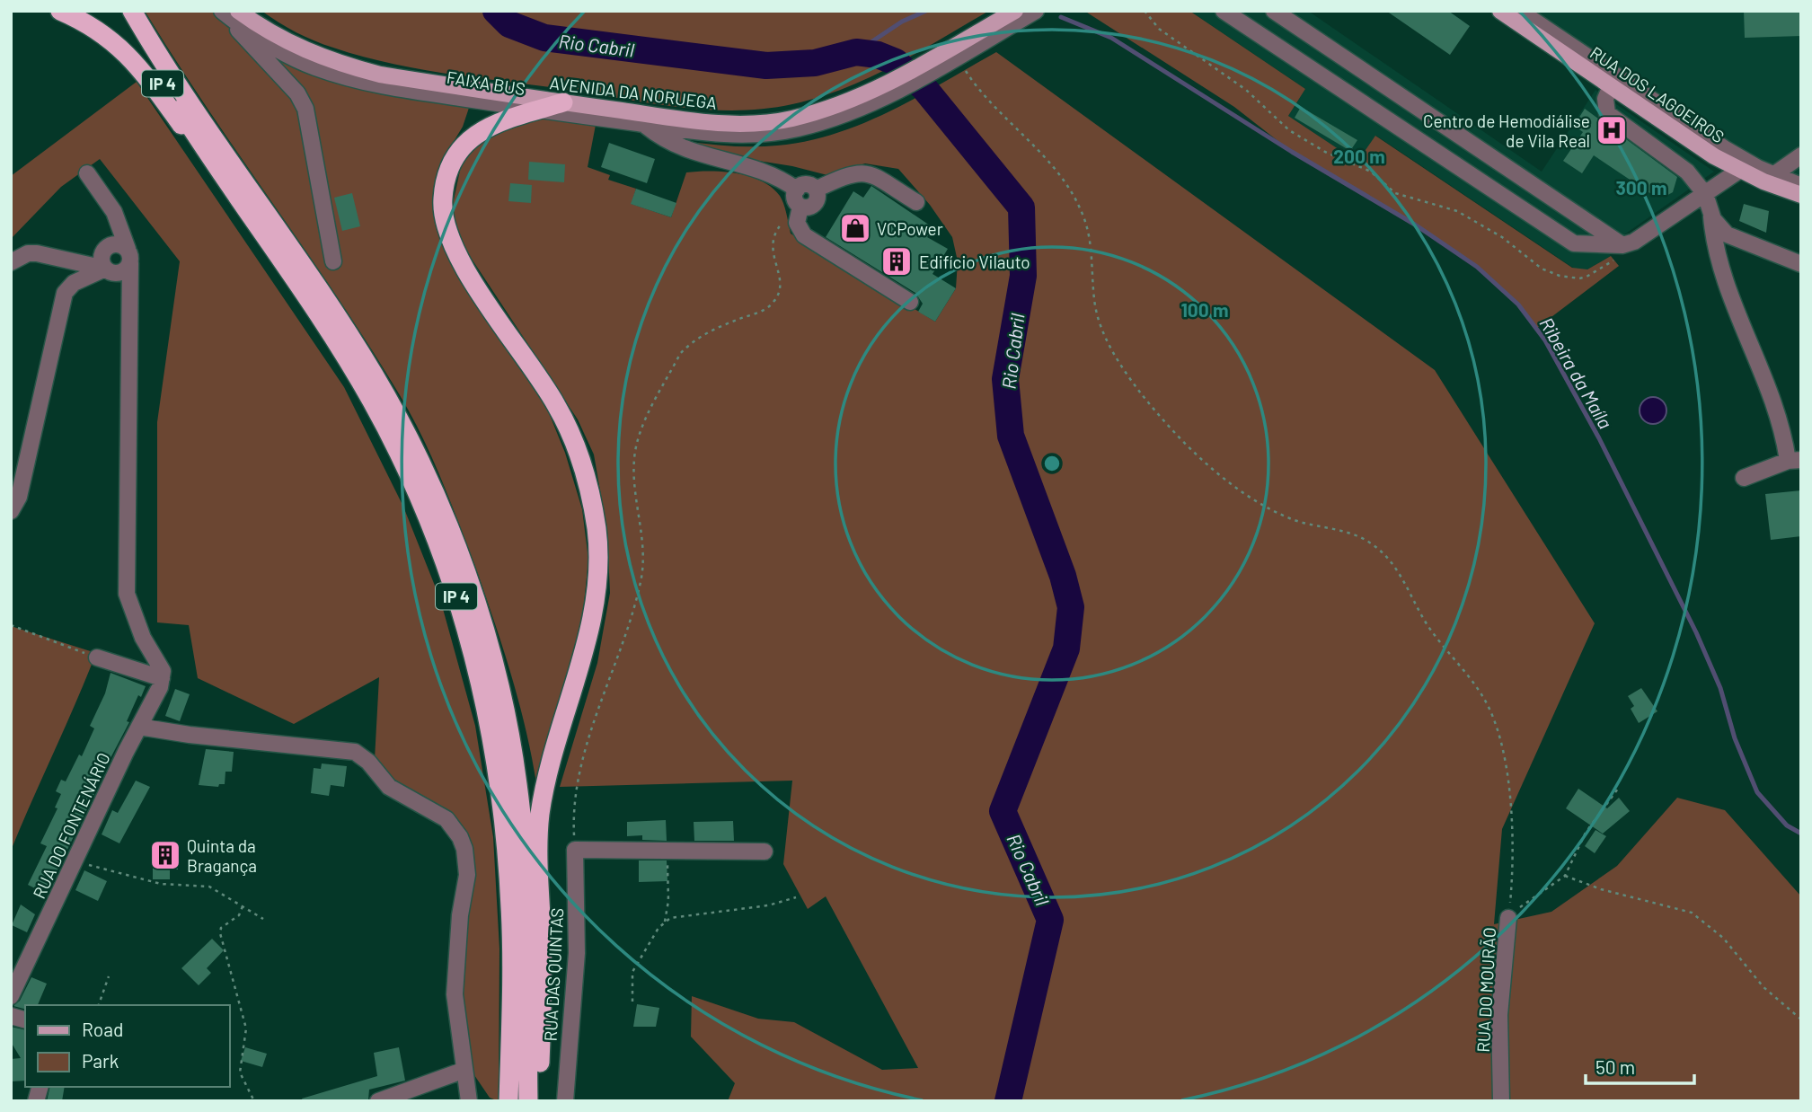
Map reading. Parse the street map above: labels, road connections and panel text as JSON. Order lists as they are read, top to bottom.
{
  "streets": {
    "highway": ["IP 4"],
    "main road": ["AVENIDA DA NORUEGA", "RUA DOS LAGOEIROS"],
    "street": [
      "FAIXA BUS",
      "RUA DO FONTENÁRIO",
      "RUA DAS QUINTAS",
      "RUA DO MOURÃO"
    ]
  },
  "crossings": [
    ["FAIXA BUS", "AVENIDA DA NORUEGA"]
  ],
  "water": ["Rio Cabril", "Ribeira da Maíla"],
  "places": {
    "hospital": ["Centro de Hemodiálise de Vila Real"],
    "shop": ["VCPower"],
    "building": ["Edifício Vilauto", "Quinta da Bragança"]
  },
  "legend": ["Road", "Park"],
  "scale_bar": "50 m",
  "rings": ["200 m", "300 m", "100 m"]
}
